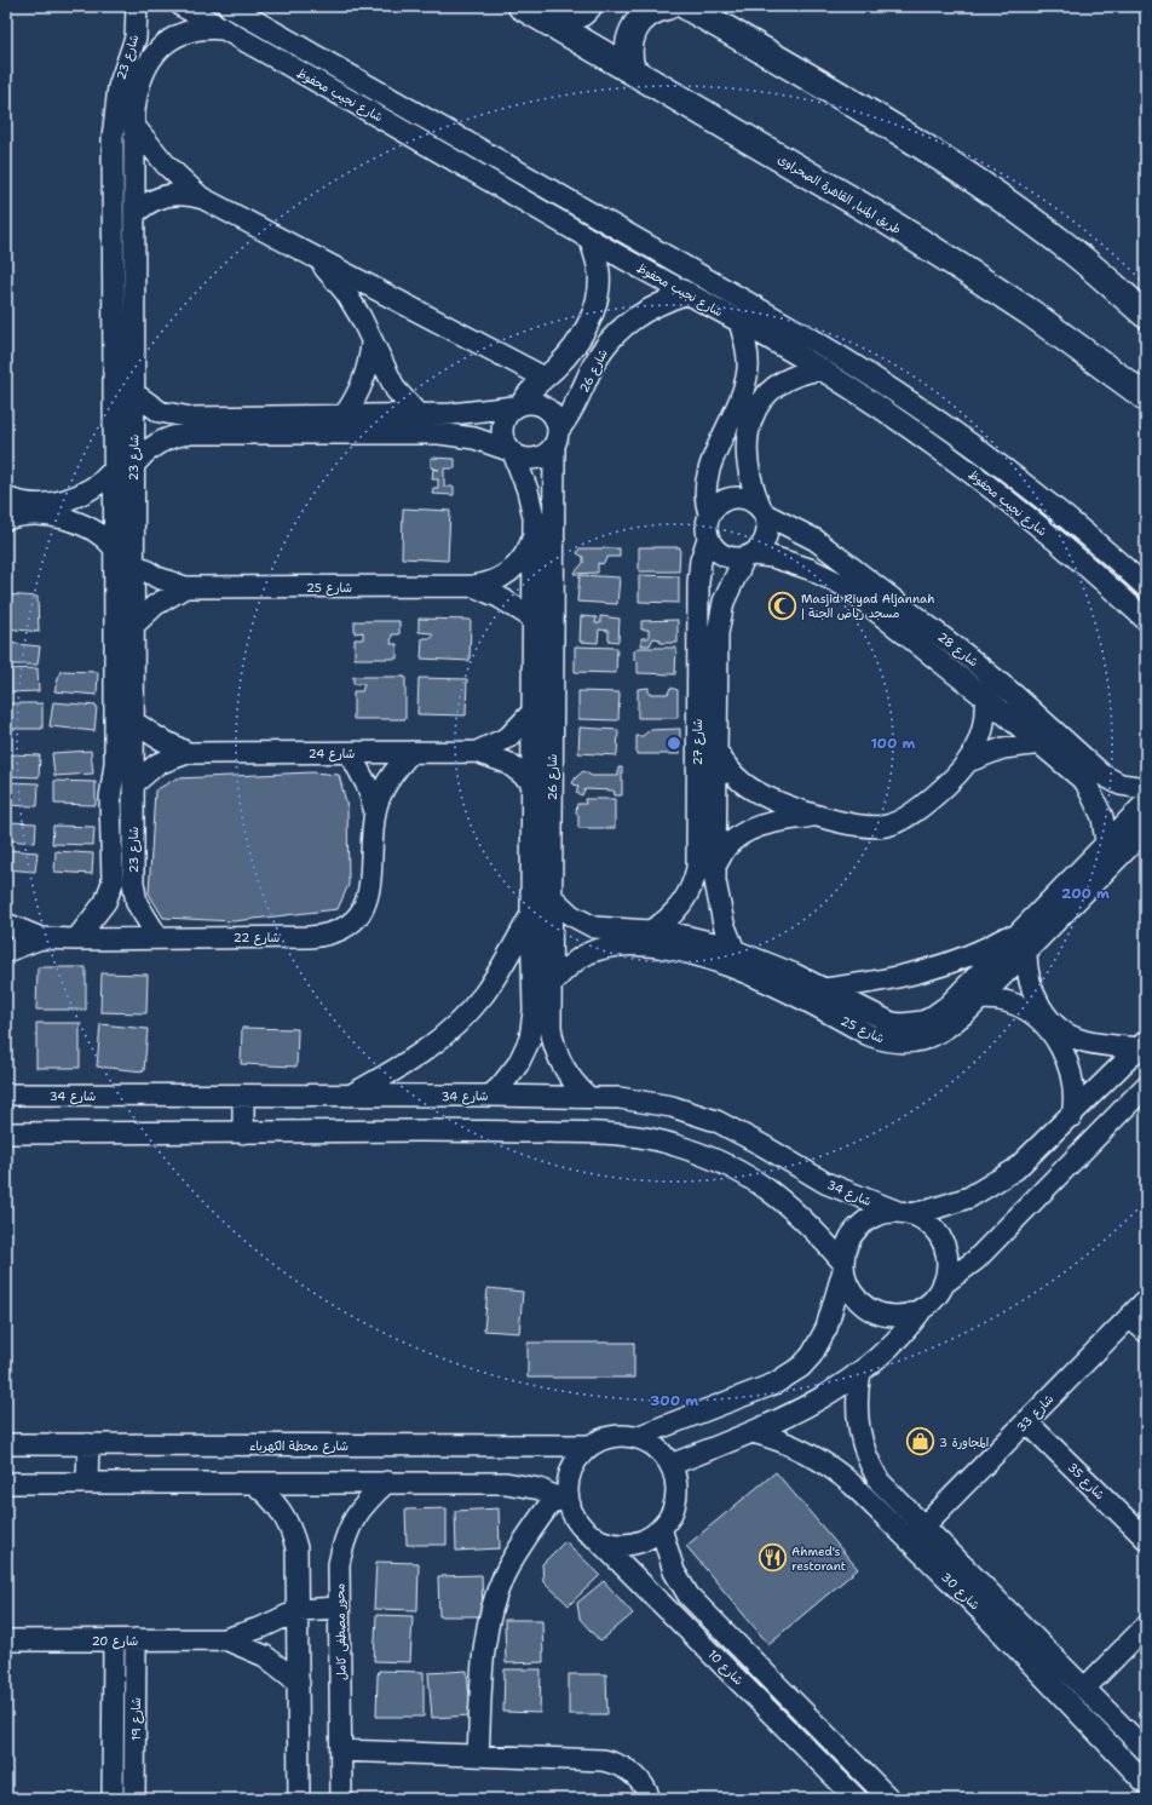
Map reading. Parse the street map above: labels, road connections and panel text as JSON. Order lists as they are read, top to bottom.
{
  "streets": {
    "highway": ["طريق المنيا, القاهرة الصحراوى"],
    "street": [
      "شارع 23",
      "شارع نجيب محفوظ",
      "شارع 26",
      "شارع 25",
      "شارع 28",
      "شارع 27",
      "شارع 24",
      "شارع 22",
      "شارع 34",
      "شارع 33",
      "شارع محطة الكهرباء",
      "شارع 35",
      "شارع 30",
      "محور مصطفى كامل",
      "شارع 20",
      "شارع 10",
      "شارع 19"
    ]
  },
  "crossings": [
    ["شارع 23", "شارع نجيب محفوظ"],
    ["شارع 23", "شارع 25"],
    ["شارع 23", "شارع 24"],
    ["شارع 23", "شارع 22"],
    ["شارع نجيب محفوظ", "شارع 26"],
    ["شارع 26", "شارع 25"],
    ["شارع 26", "شارع 24"],
    ["شارع 26", "شارع 34"],
    ["شارع 25", "شارع 28"],
    ["شارع 25", "شارع 27"],
    ["شارع 28", "شارع 27"],
    ["شارع 24", "شارع 22"],
    ["شارع 33", "شارع 35"],
    ["شارع 33", "شارع 30"],
    ["شارع محطة الكهرباء", "شارع 10"],
    ["شارع 20", "شارع 19"]
  ],
  "places": {
    "mosque": ["Masjid Riyad Aljannah | مسجد رياض الجنة"],
    "shop": ["المجاورة 3"],
    "restaurant": ["Ahmed's restorant"]
  },
  "rings": ["100 m", "200 m", "300 m"]
}
